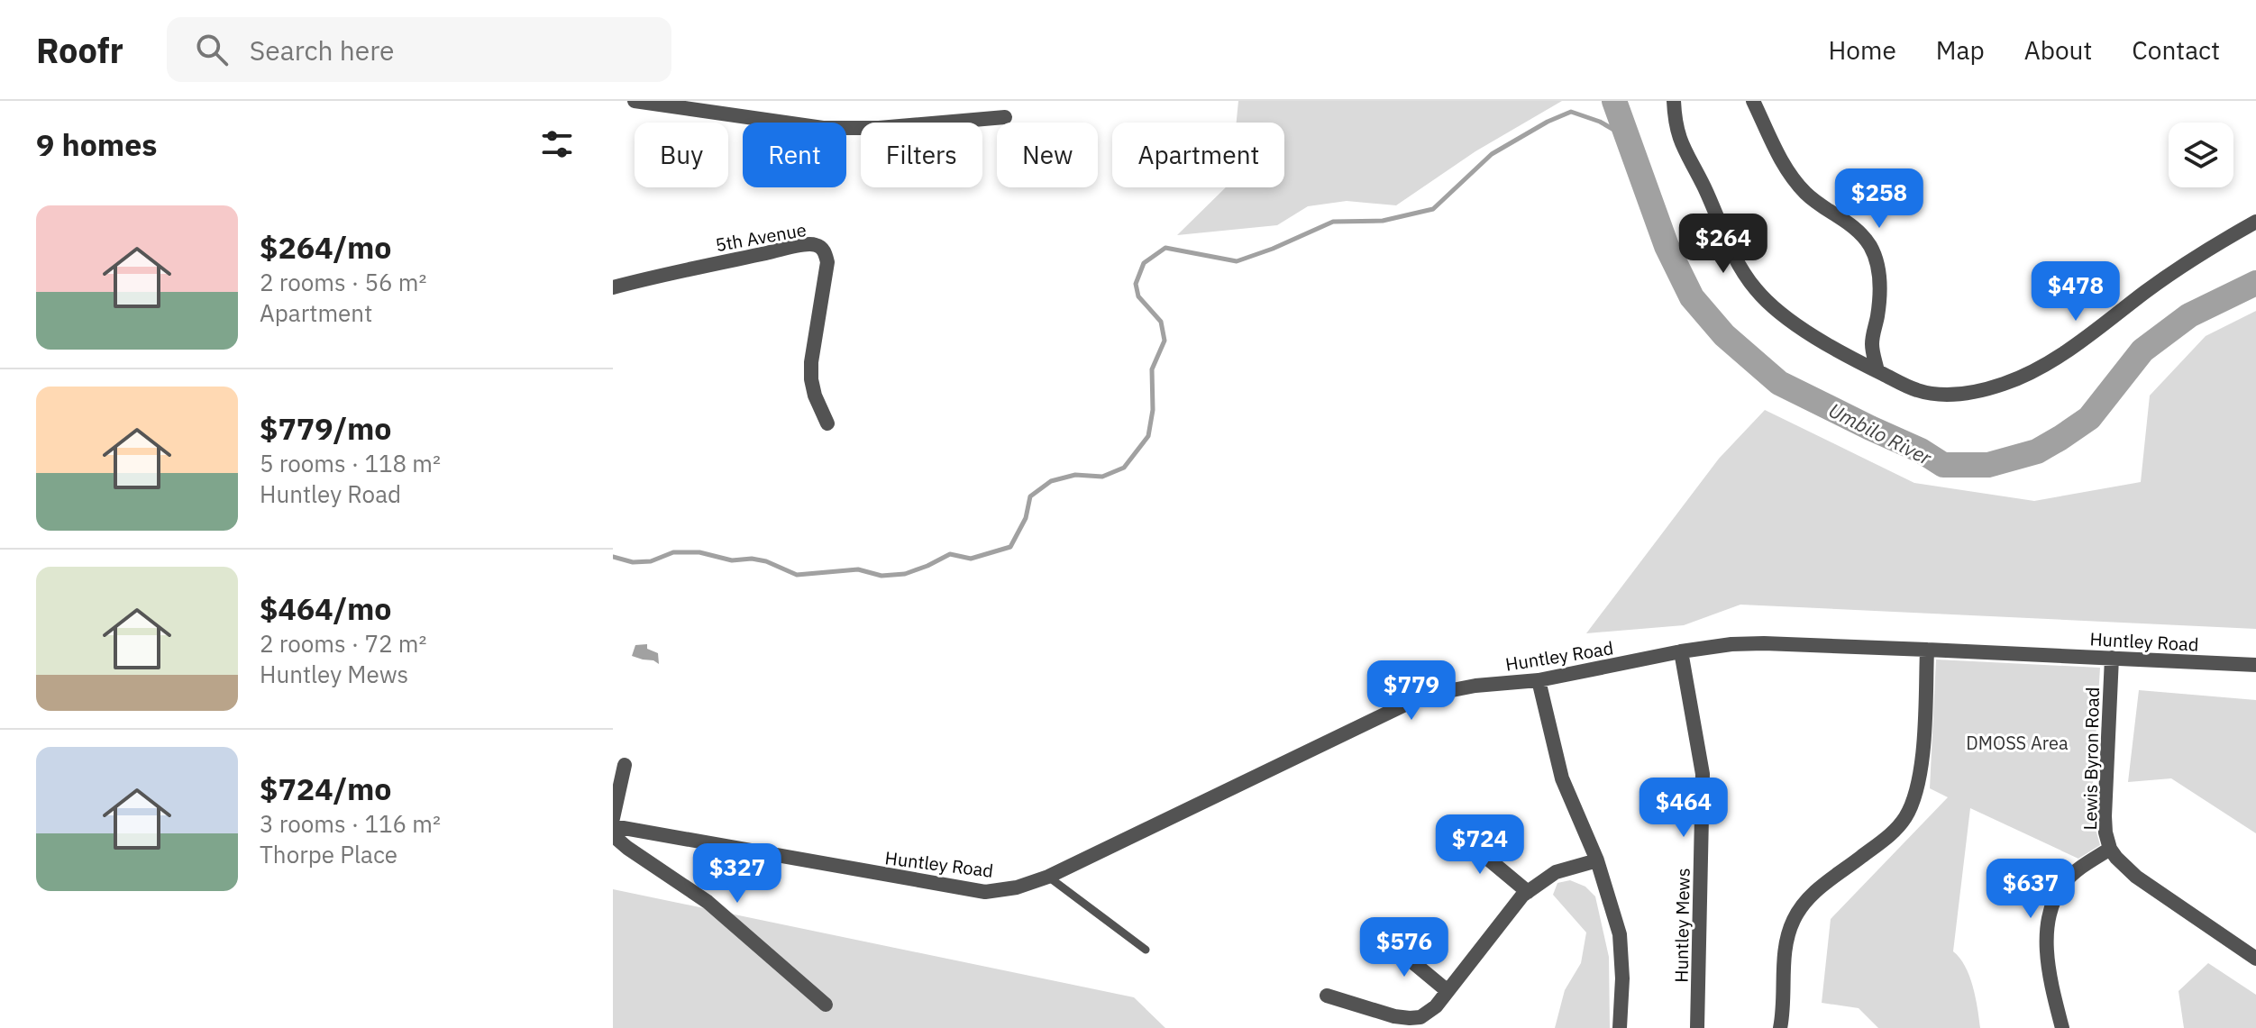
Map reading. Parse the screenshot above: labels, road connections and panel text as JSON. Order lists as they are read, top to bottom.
{
  "streets": {
    "street": [
      "5th Avenue",
      "Huntley Road",
      "Lewis Byron Road",
      "Huntley Mews"
    ]
  },
  "crossings": [
    ["Huntley Road", "Lewis Byron Road"],
    ["Huntley Road", "Huntley Mews"]
  ],
  "water": ["Umbilo River"],
  "parks": ["DMOSS Area"],
  "page": {
    "header": "Roofr",
    "search": "Search here",
    "nav": [
      "Home",
      "Map",
      "About",
      "Contact"
    ],
    "heading": "9 homes",
    "chip": [
      "Buy",
      "Rent",
      "Filters",
      "New",
      "Apartment"
    ],
    "price": [
      "$258",
      "$264",
      "$478",
      "$779",
      "$464",
      "$724",
      "$327",
      "$637",
      "$576"
    ],
    "list": [
      {
        "name": "$264/mo",
        "note": "2 rooms · 56 m² · Apartment"
      },
      {
        "name": "$779/mo",
        "note": "5 rooms · 118 m² · Huntley Road"
      },
      {
        "name": "$464/mo",
        "note": "2 rooms · 72 m² · Huntley Mews"
      },
      {
        "name": "$724/mo",
        "note": "3 rooms · 116 m² · Thorpe Place"
      }
    ]
  }
}
